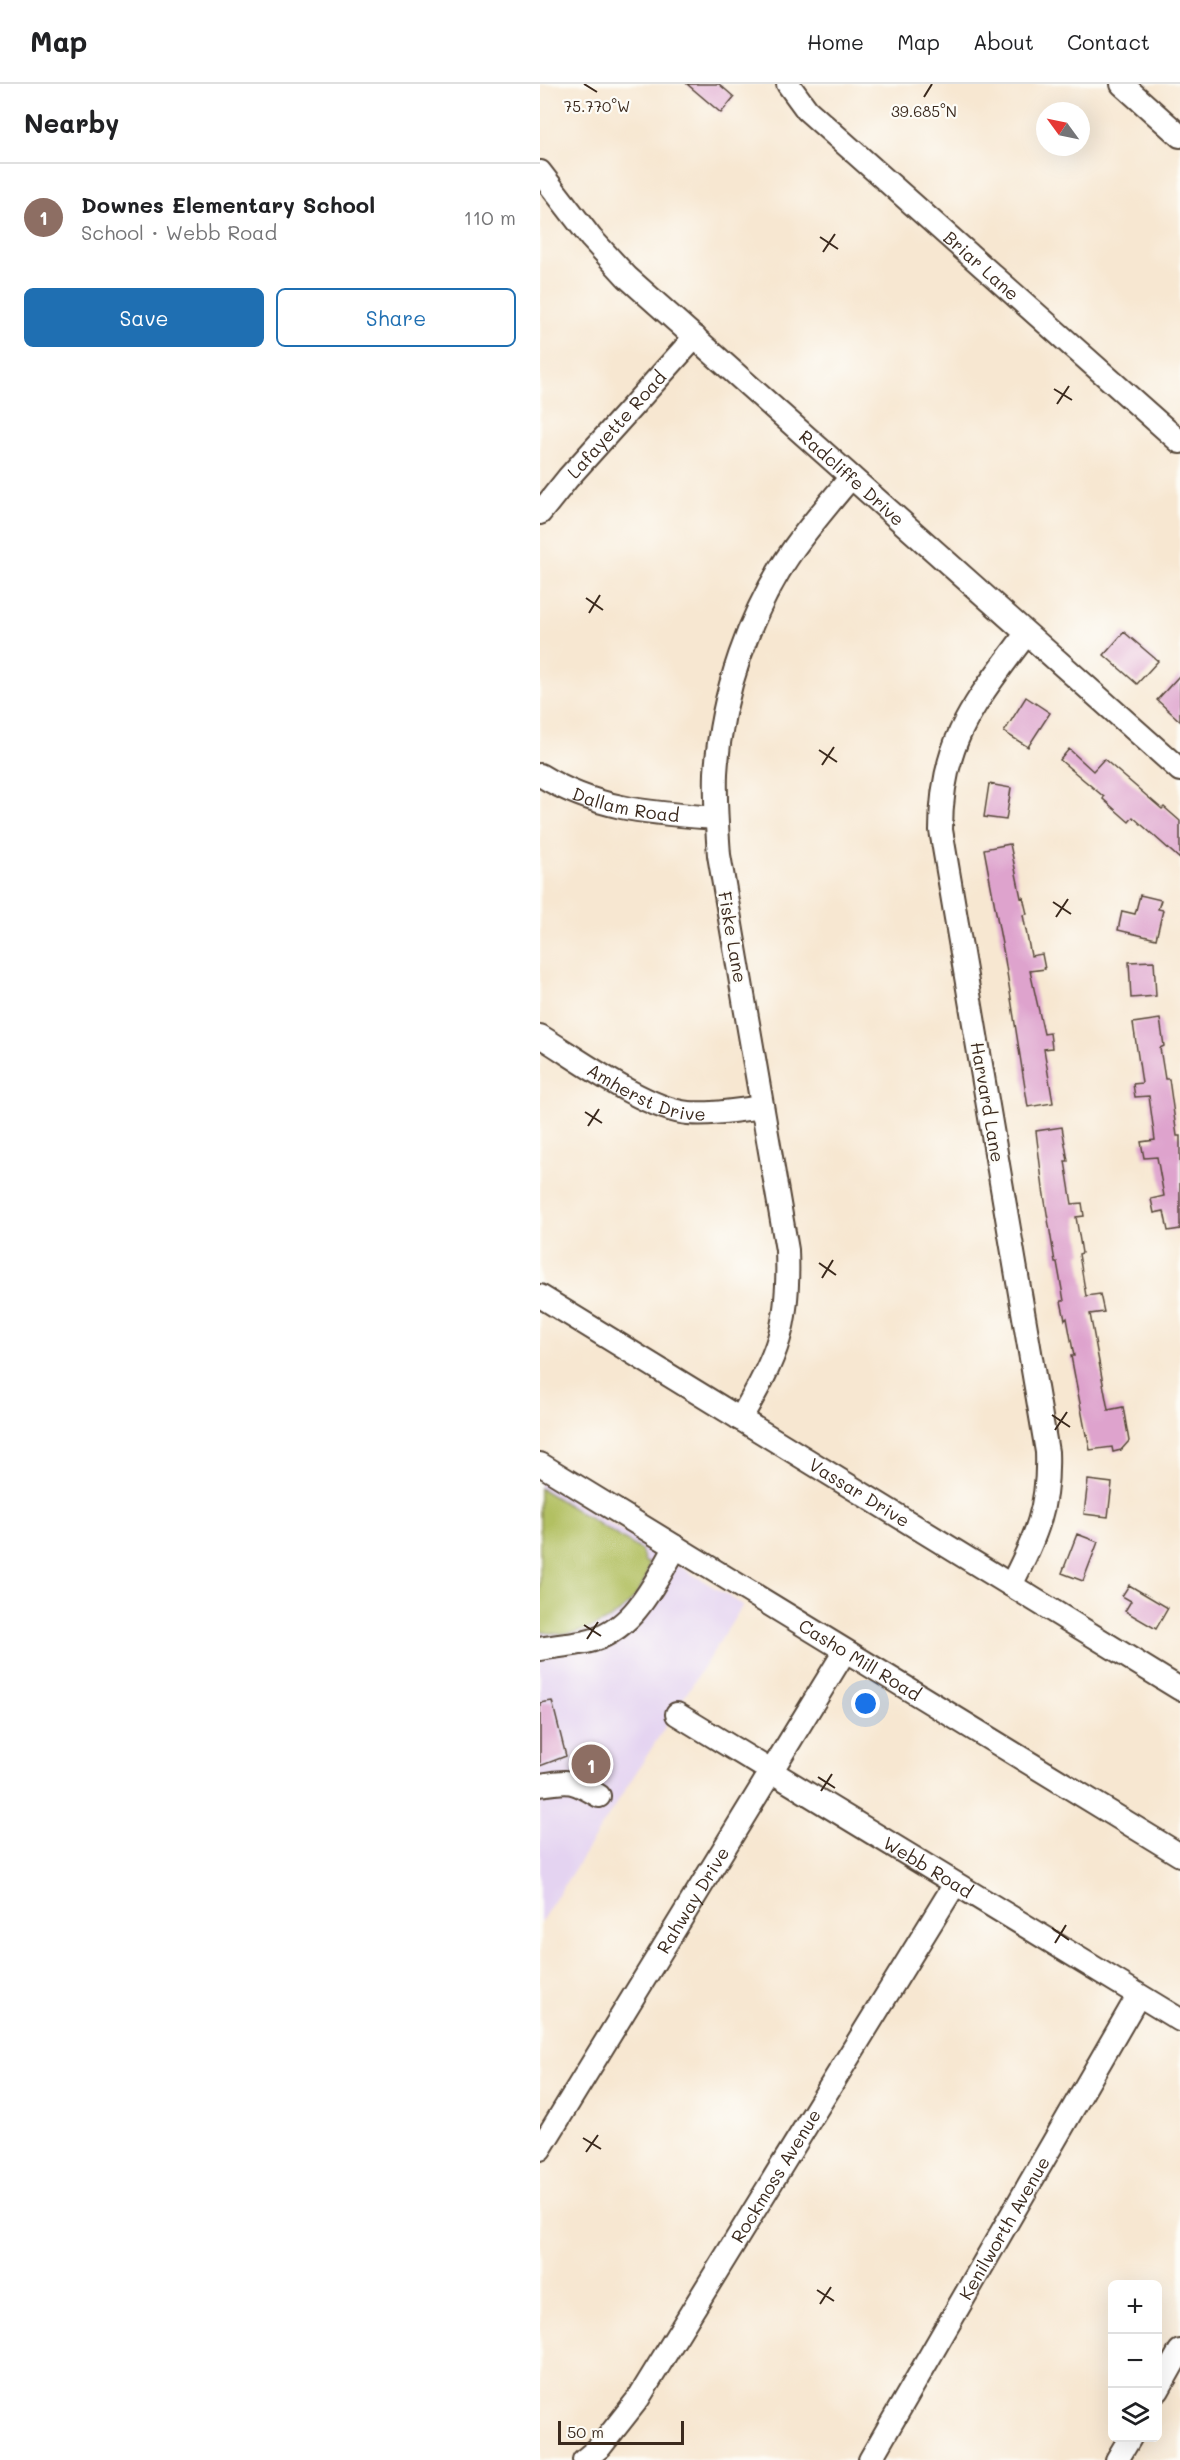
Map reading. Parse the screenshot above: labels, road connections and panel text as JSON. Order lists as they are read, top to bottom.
{
  "streets": {
    "street": [
      "Briar Lane",
      "Lafayette Road",
      "Radcliffe Drive",
      "Dallam Road",
      "Fiske Lane",
      "Amherst Drive",
      "Harvard Lane",
      "Vassar Drive",
      "Casho Mill Road",
      "Webb Road",
      "Rahway Drive",
      "Rockmoss Avenue",
      "Kenilworth Avenue"
    ]
  },
  "crossings": [
    ["Lafayette Road", "Radcliffe Drive"],
    ["Radcliffe Drive", "Fiske Lane"],
    ["Radcliffe Drive", "Harvard Lane"],
    ["Dallam Road", "Fiske Lane"],
    ["Fiske Lane", "Amherst Drive"],
    ["Fiske Lane", "Vassar Drive"],
    ["Harvard Lane", "Vassar Drive"],
    ["Casho Mill Road", "Rahway Drive"],
    ["Webb Road", "Rahway Drive"],
    ["Webb Road", "Rockmoss Avenue"],
    ["Webb Road", "Kenilworth Avenue"]
  ],
  "scale_bar": "50 m",
  "north": "top left",
  "page": {
    "header": "Map",
    "nav": [
      "Home",
      "Map",
      "About",
      "Contact"
    ],
    "heading": "Nearby",
    "list": [
      {
        "mark": "1",
        "name": "Downes Elementary School",
        "note": "School · Webb Road",
        "value": "110 m"
      }
    ],
    "buttons": ["Save", "Share"],
    "pins": "1",
    "map_buttons": ["+", "−"],
    "scale": "50 m"
  },
  "coordinates": ["75.770°W", "39.685°N"]
}
